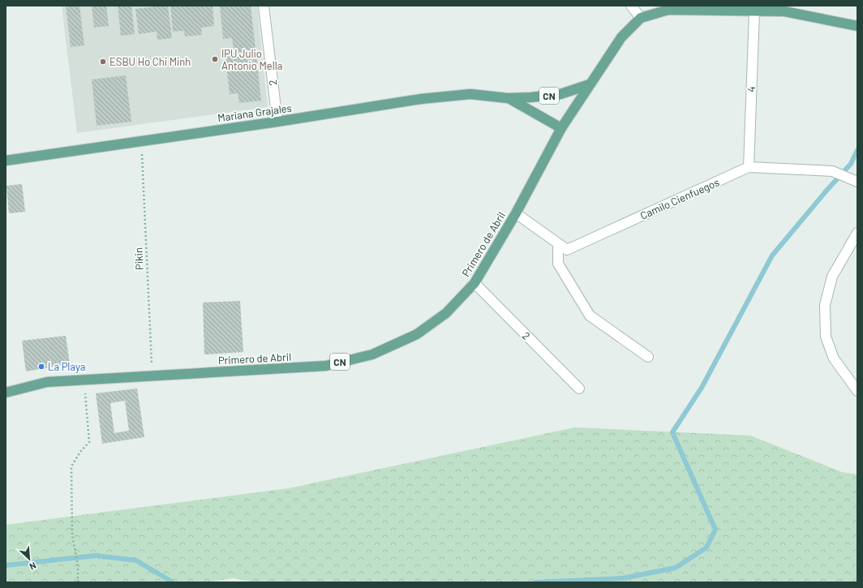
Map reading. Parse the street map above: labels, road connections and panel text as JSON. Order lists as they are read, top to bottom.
{
  "streets": {
    "main road": ["CN", "Mariana Grajales", "Primero de Abril"],
    "street": ["2", "4", "Camilo Cienfuegos"],
    "path": ["Pikin"]
  },
  "crossings": [
    ["2", "Mariana Grajales"],
    ["2", "Primero de Abril"],
    ["4", "Camilo Cienfuegos"],
    ["4", "Primero de Abril"],
    ["Mariana Grajales", "Primero de Abril"],
    ["Mariana Grajales", "Pikin"],
    ["Camilo Cienfuegos", "Primero de Abril"],
    ["Primero de Abril", "Pikin"]
  ],
  "places": ["IPU Julio Antonio Mella", "ESBU Ho Chi Minh", "La Playa"],
  "north": "bottom right"
}
